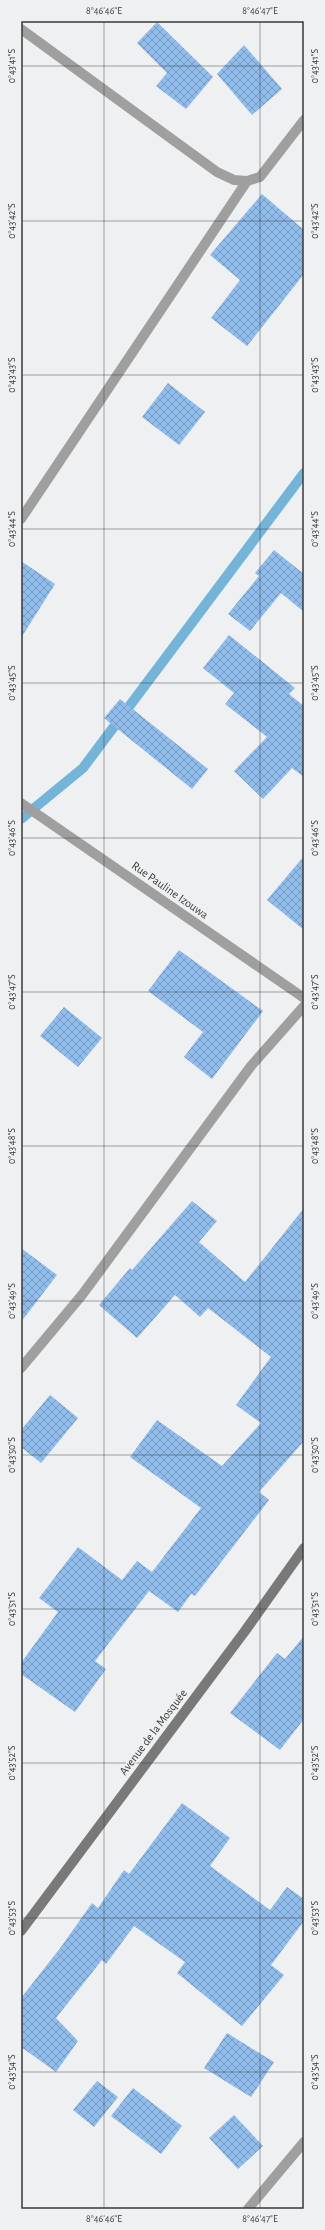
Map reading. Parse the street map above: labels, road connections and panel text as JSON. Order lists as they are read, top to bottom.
{
  "streets": {
    "street": ["Rue Pauline Izouwa", "Avenue de la Mosquée"]
  },
  "coordinates": [
    "8°46'46\"E",
    "8°46'47\"E",
    "0°43'41\"S",
    "0°43'42\"S",
    "0°43'43\"S",
    "0°43'44\"S",
    "0°43'45\"S",
    "0°43'46\"S",
    "0°43'47\"S",
    "0°43'48\"S",
    "0°43'49\"S",
    "0°43'50\"S",
    "0°43'51\"S",
    "0°43'52\"S",
    "0°43'53\"S",
    "0°43'54\"S"
  ]
}
